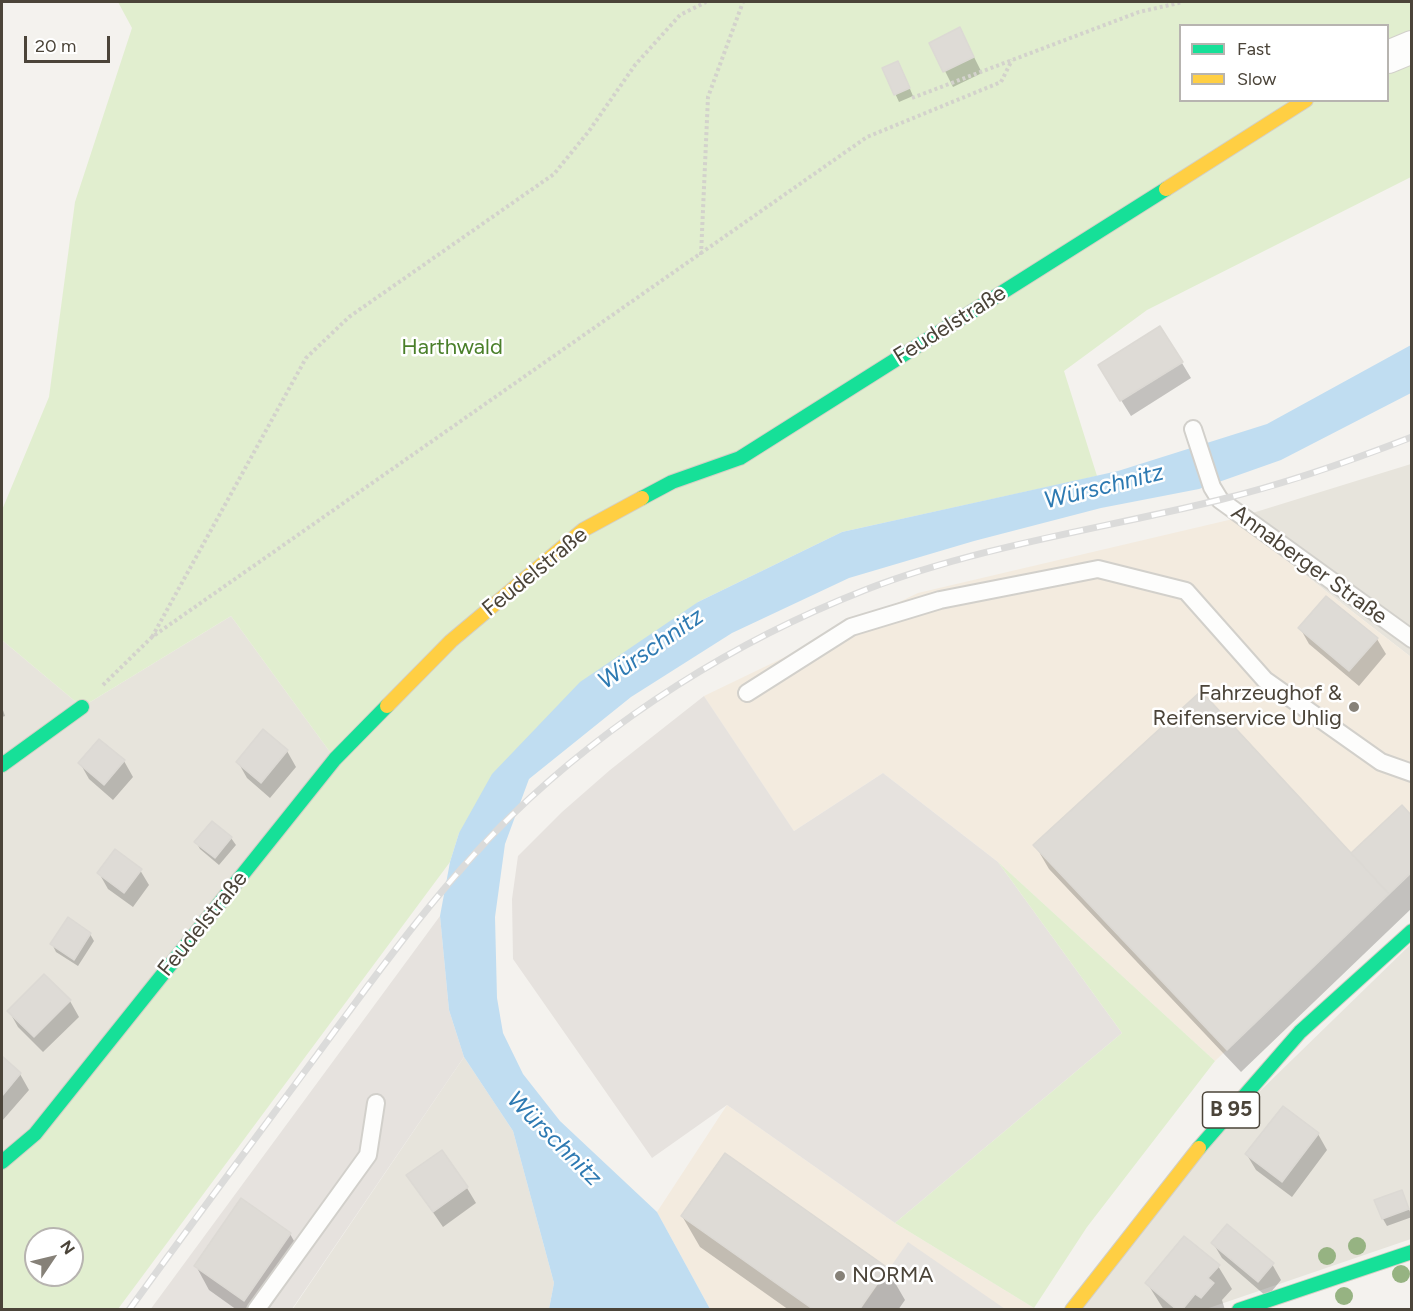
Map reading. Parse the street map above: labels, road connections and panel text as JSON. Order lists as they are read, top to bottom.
{
  "streets": {
    "street": ["Feudelstraße", "B 95"],
    "lane": ["Annaberger Straße"]
  },
  "water": ["Würschnitz"],
  "parks": ["Harthwald"],
  "places": ["Fahrzeughof & Reifenservice Uhlig", "NORMA"],
  "legend": ["Fast", "Slow"],
  "scale_bar": "20 m",
  "north": "top right"
}
